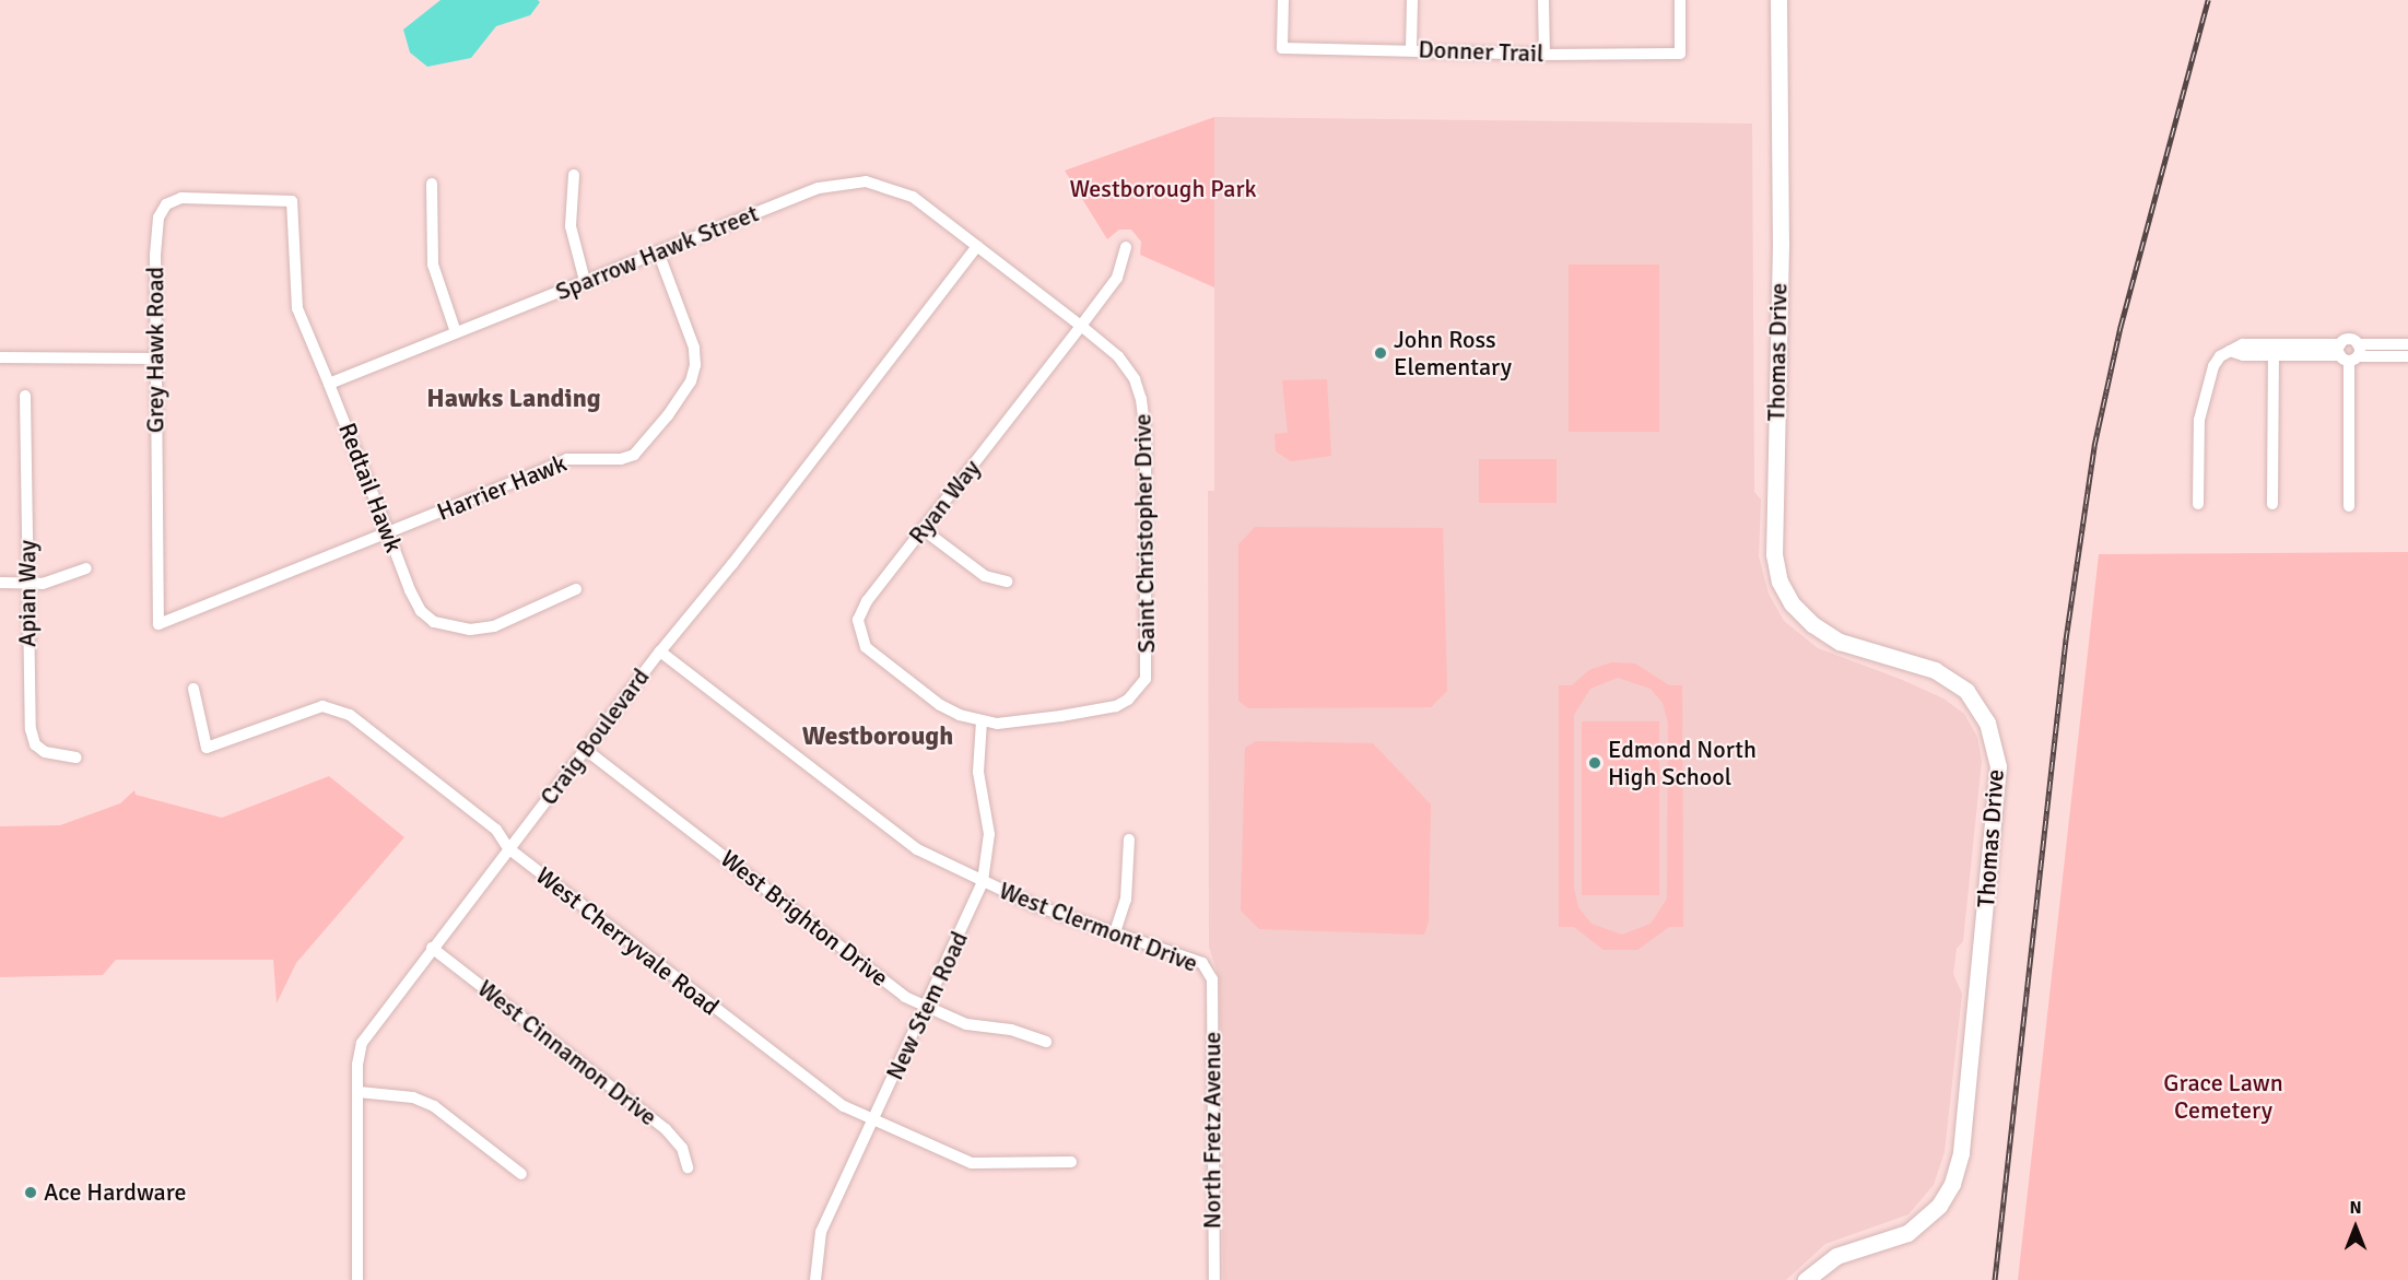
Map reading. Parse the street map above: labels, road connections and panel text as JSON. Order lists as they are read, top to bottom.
{
  "streets": {
    "street": [
      "Donner Trail",
      "Sparrow Hawk Street",
      "Grey Hawk Road",
      "Thomas Drive",
      "Redtail Hawk",
      "Harrier Hawk",
      "Ryan Way",
      "Saint Christopher Drive",
      "Apian Way",
      "Craig Boulevard",
      "West Brighton Drive",
      "West Clermont Drive",
      "West Cherryvale Road",
      "New Stem Road",
      "West Cinnamon Drive",
      "North Fretz Avenue"
    ]
  },
  "crossings": [
    ["Sparrow Hawk Street", "Redtail Hawk"],
    ["Sparrow Hawk Street", "Harrier Hawk"],
    ["Sparrow Hawk Street", "Saint Christopher Drive"],
    ["Sparrow Hawk Street", "Craig Boulevard"],
    ["Grey Hawk Road", "Redtail Hawk"],
    ["Grey Hawk Road", "Harrier Hawk"],
    ["Redtail Hawk", "Harrier Hawk"],
    ["Ryan Way", "Saint Christopher Drive"],
    ["Ryan Way", "New Stem Road"],
    ["Saint Christopher Drive", "Craig Boulevard"],
    ["Saint Christopher Drive", "New Stem Road"],
    ["Craig Boulevard", "West Brighton Drive"],
    ["Craig Boulevard", "West Clermont Drive"],
    ["Craig Boulevard", "West Cherryvale Road"],
    ["Craig Boulevard", "West Cinnamon Drive"],
    ["West Brighton Drive", "New Stem Road"],
    ["West Clermont Drive", "New Stem Road"],
    ["West Clermont Drive", "North Fretz Avenue"],
    ["West Cherryvale Road", "New Stem Road"]
  ],
  "districts": ["Hawks Landing", "Westborough"],
  "parks": ["Westborough Park", "Grace Lawn Cemetery"],
  "places": ["John Ross Elementary", "Edmond North High School", "Ace Hardware"],
  "north": "top"
}
